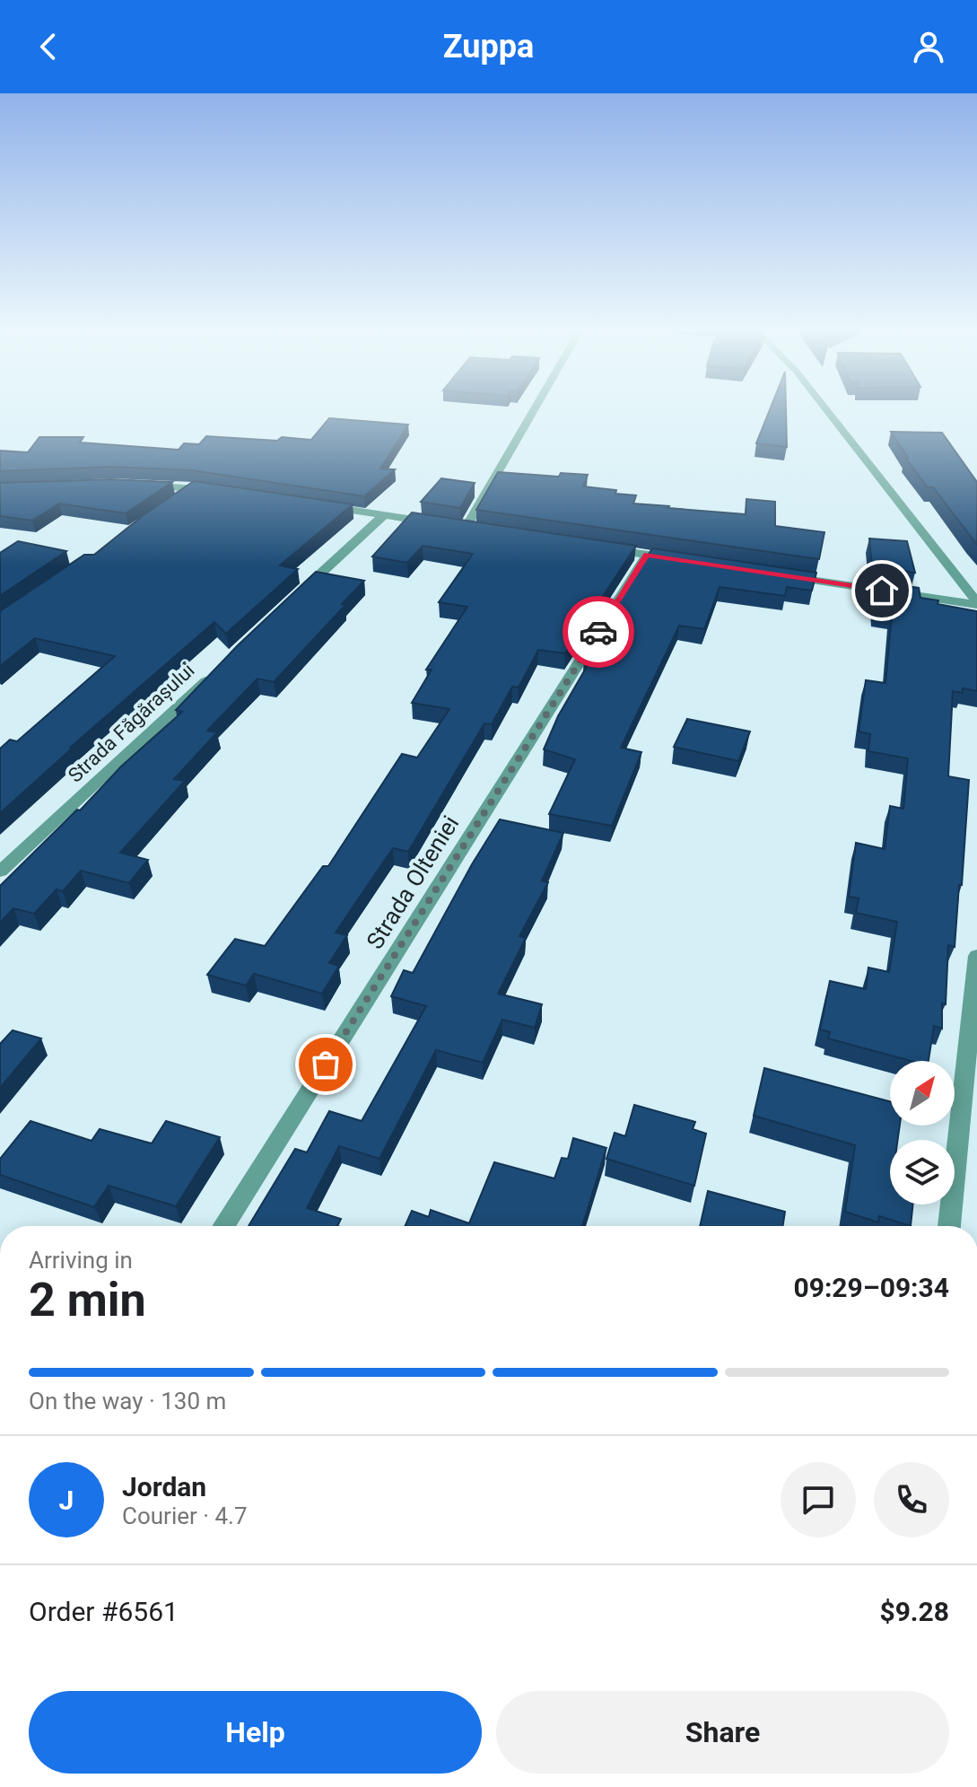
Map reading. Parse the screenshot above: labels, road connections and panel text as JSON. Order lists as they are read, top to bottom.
{
  "streets": {
    "street": ["Strada Făgărașului", "Strada Olteniei"]
  },
  "north": "top right",
  "page": {
    "header": "Zuppa",
    "heading": ["2 min", "Arriving in", "09:29–09:34"],
    "panel": [
      "Jordan",
      "Courier · 4.7",
      "Order #6561",
      "$9.28"
    ],
    "bar": "On the way · 130 m",
    "round": "J",
    "buttons": ["Help", "Share"]
  }
}
